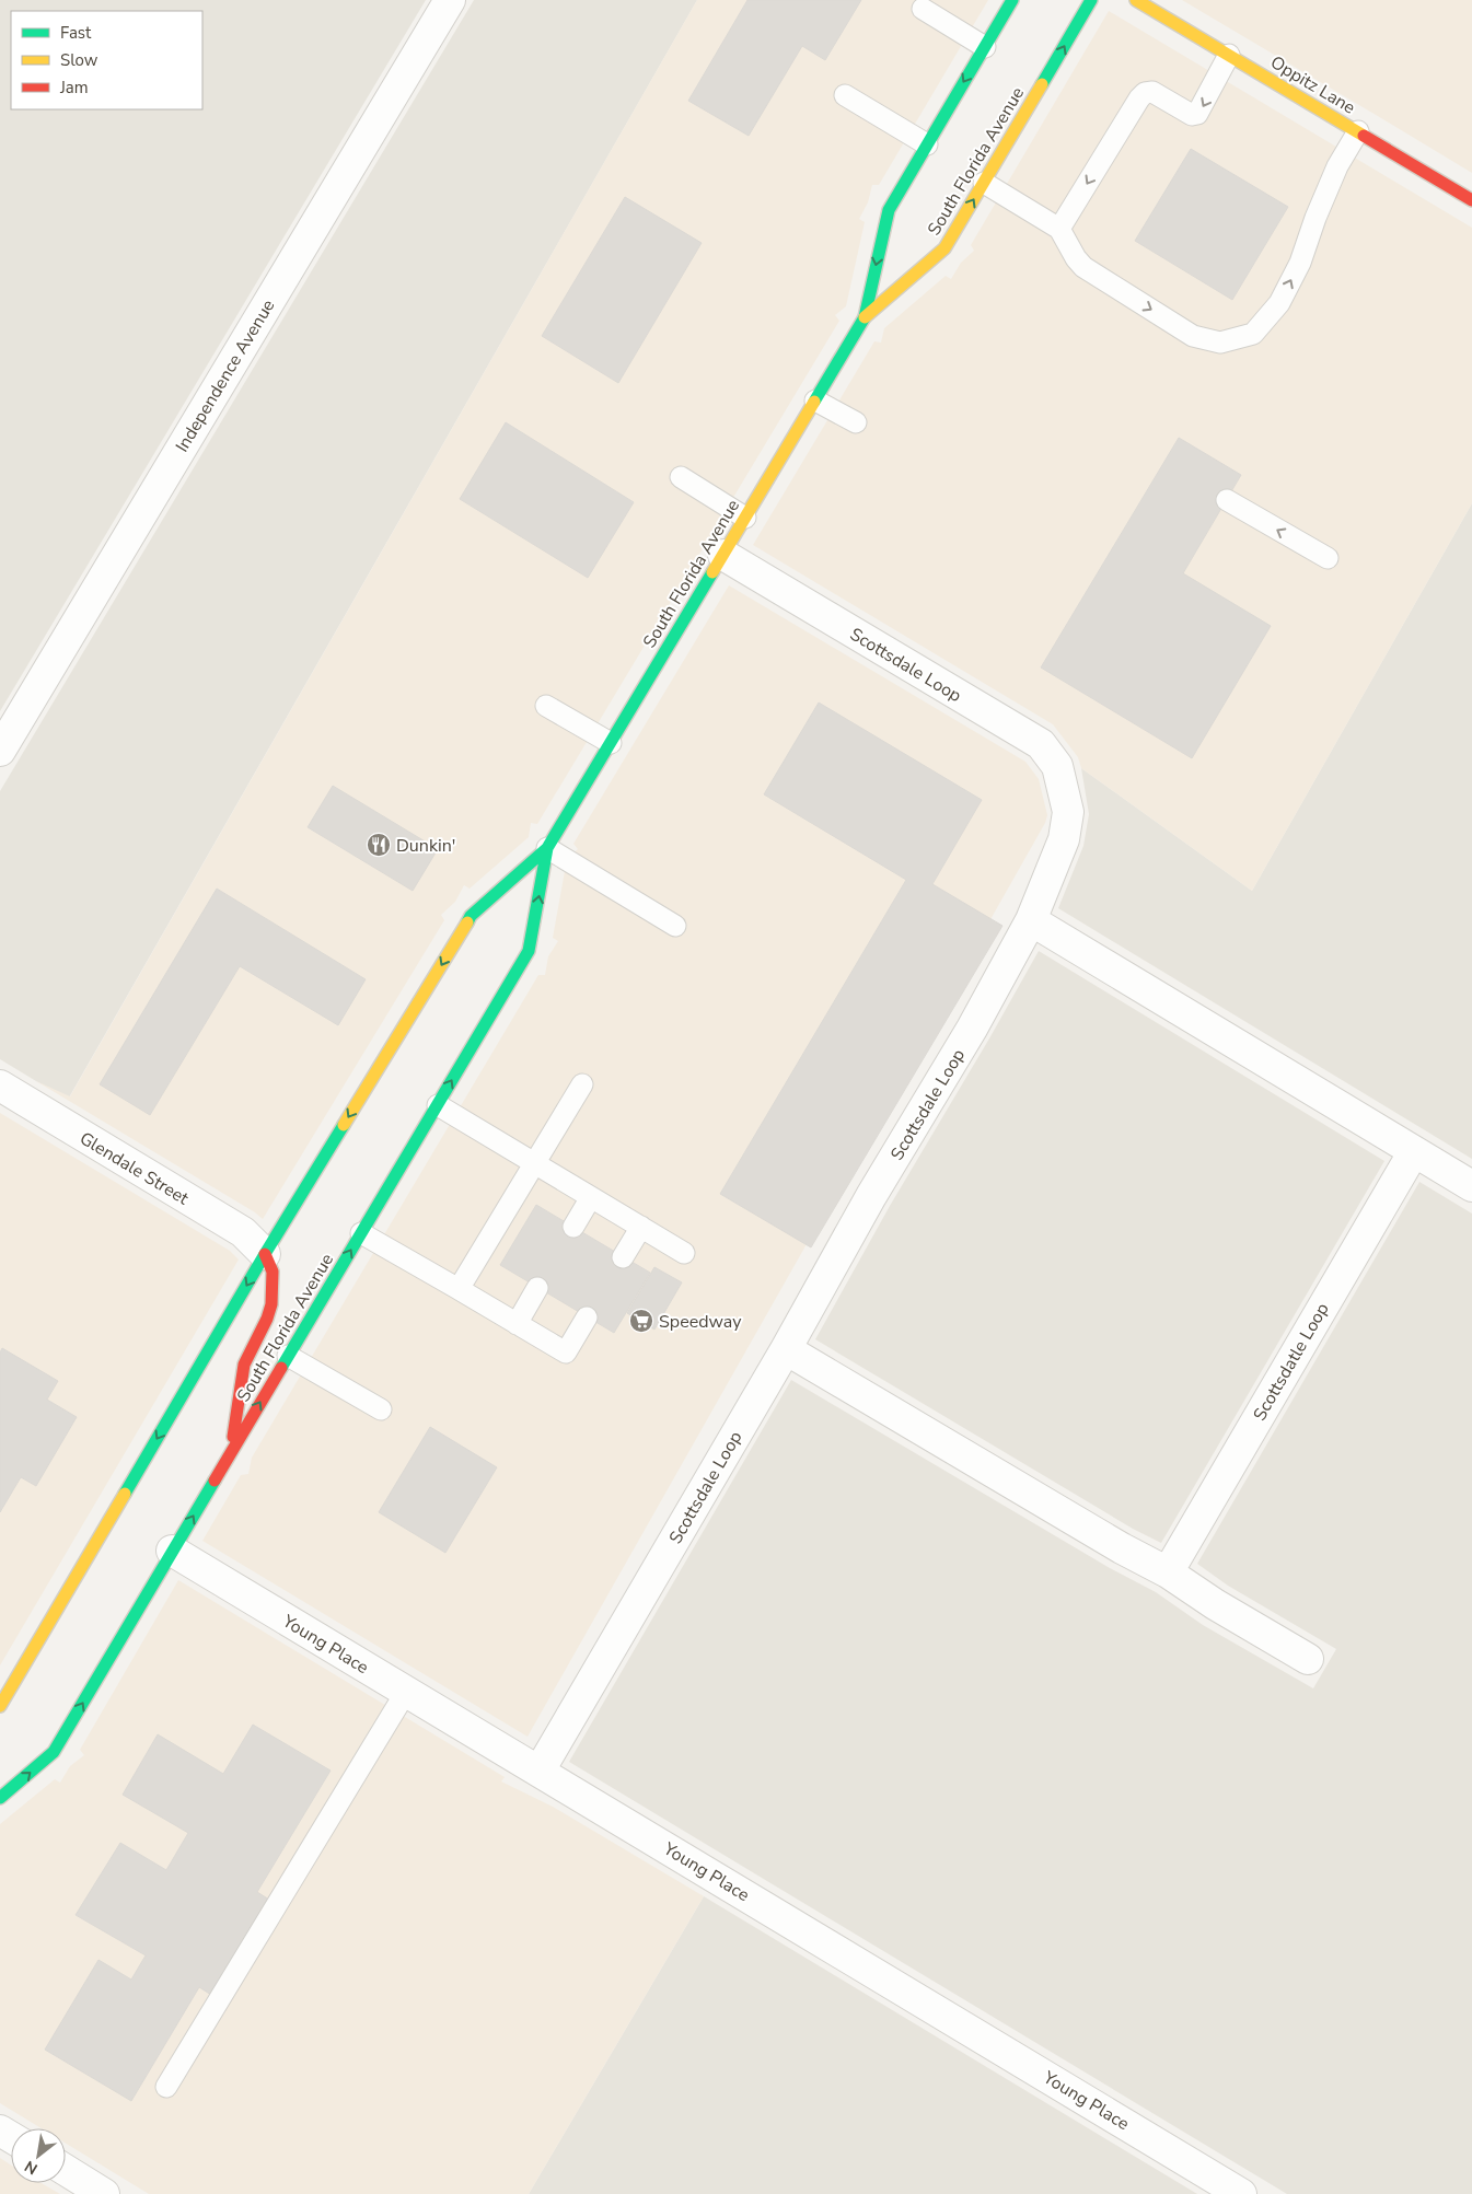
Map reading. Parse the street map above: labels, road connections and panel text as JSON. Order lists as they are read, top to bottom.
{
  "streets": {
    "main road": ["Oppitz Lane", "South Florida Avenue"],
    "street": [
      "Independence Avenue",
      "Scottsdale Loop",
      "Glendale Street",
      "Scottsdatle Loop",
      "Young Place"
    ]
  },
  "crossings": [
    ["South Florida Avenue", "Scottsdale Loop"],
    ["South Florida Avenue", "Glendale Street"],
    ["South Florida Avenue", "Young Place"],
    ["Scottsdale Loop", "Young Place"]
  ],
  "places": {
    "restaurant": ["Dunkin'"],
    "supermarket": ["Speedway"]
  },
  "legend": ["Fast", "Slow", "Jam"],
  "north": "bottom left"
}
